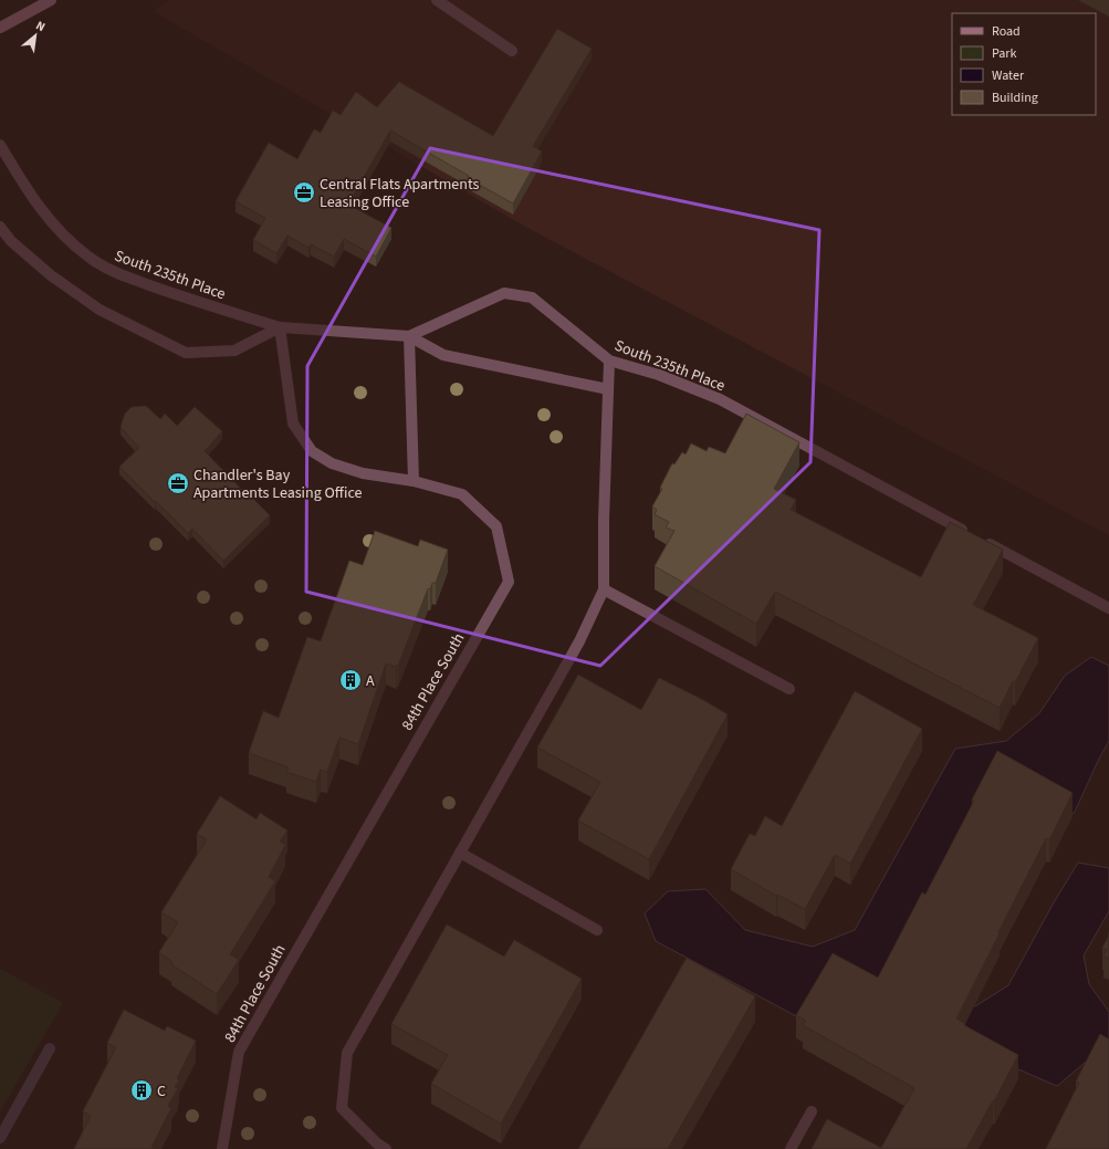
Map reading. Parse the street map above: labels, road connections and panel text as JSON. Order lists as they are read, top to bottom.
{
  "streets": {
    "street": ["South 235th Place", "84th Place South"]
  },
  "crossings": [
    ["South 235th Place", "84th Place South"]
  ],
  "places": {
    "office": ["Central Flats Apartments Leasing Office", "Chandler's Bay Apartments Leasing Office"],
    "building": ["A", "C"]
  },
  "legend": [
    "Road",
    "Park",
    "Water",
    "Building"
  ],
  "north": "top right"
}
